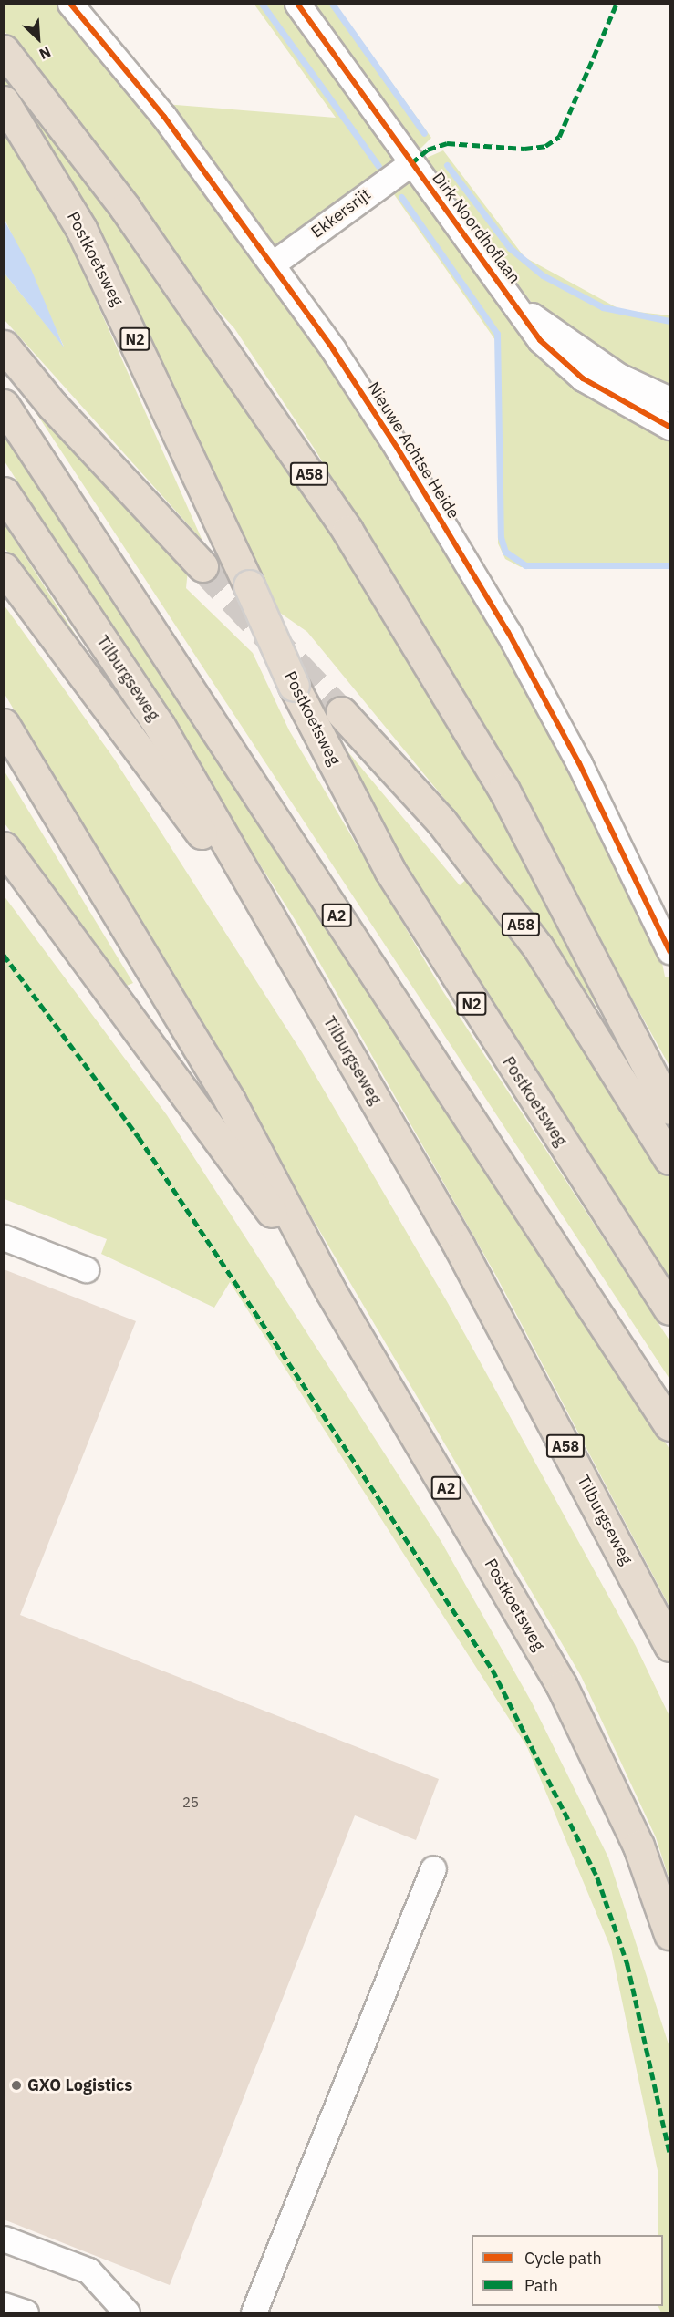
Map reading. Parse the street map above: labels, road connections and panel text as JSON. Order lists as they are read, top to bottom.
{
  "streets": {
    "highway": [
      "Postkoetsweg",
      "N2",
      "A58",
      "Tilburgseweg",
      "A2"
    ],
    "street": ["Ekkersrijt", "Dirk Noordhoflaan", "Nieuwe Achtse Heide"]
  },
  "crossings": [
    ["Ekkersrijt", "Dirk Noordhoflaan"],
    ["Ekkersrijt", "Nieuwe Achtse Heide"]
  ],
  "places": ["GXO Logistics"],
  "house_numbers": ["25"],
  "legend": ["Cycle path", "Path"],
  "north": "bottom right"
}
